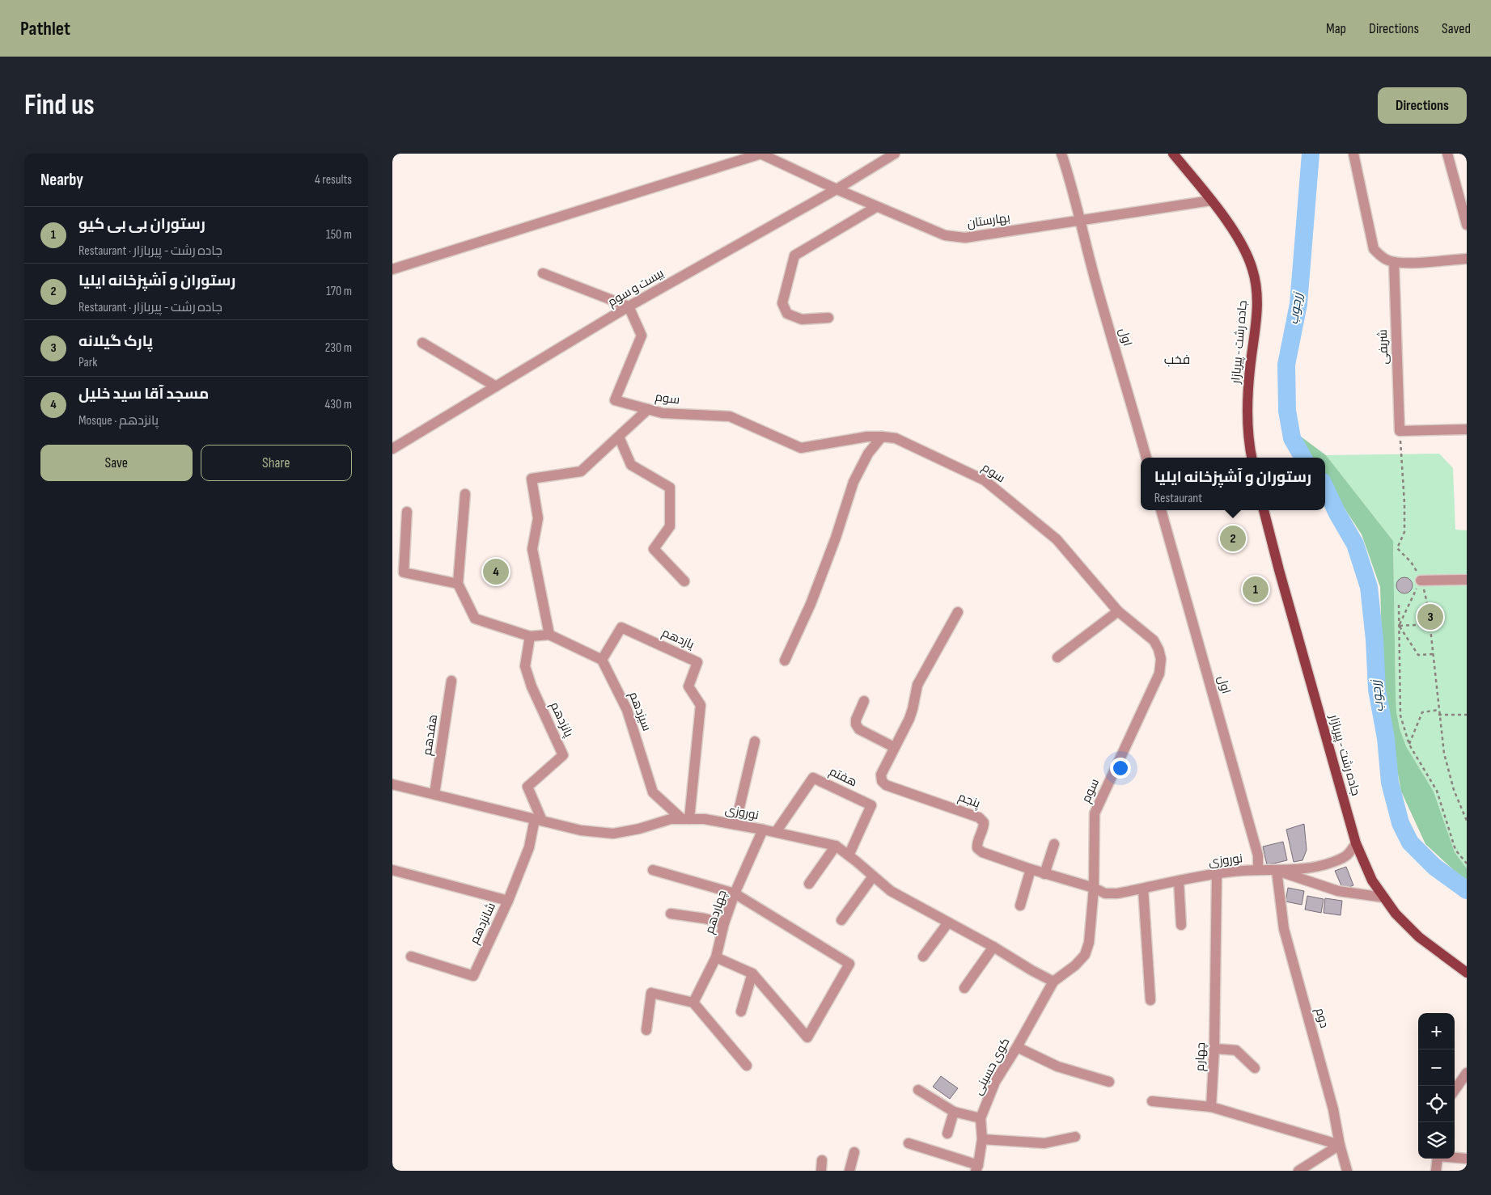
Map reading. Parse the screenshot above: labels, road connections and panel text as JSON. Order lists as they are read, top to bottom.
{
  "streets": {
    "main road": ["جاده رشت - پیربازار"],
    "street": [
      "بهارستان",
      "بیست و سوم",
      "اول",
      "شریفی",
      "سوم",
      "یازدهم",
      "سیزدهم",
      "پانزدهم",
      "هفدهم",
      "هفتم",
      "پنجم",
      "نوروزی",
      "چهاردهم",
      "شانزدهم",
      "دوم",
      "چهارم",
      "کوی حسینی"
    ]
  },
  "crossings": [
    ["بهارستان", "بیست و سوم"],
    ["بهارستان", "اول"],
    ["بهارستان", "جاده رشت - پیربازار"],
    ["بیست و سوم", "سوم"],
    ["اول", "نوروزی"],
    ["جاده رشت - پیربازار", "نوروزی"],
    ["سوم", "پنجم"],
    ["سوم", "نوروزی"],
    ["سوم", "کوی حسینی"],
    ["یازدهم", "سیزدهم"],
    ["یازدهم", "نوروزی"],
    ["سیزدهم", "نوروزی"],
    ["پانزدهم", "نوروزی"],
    ["پانزدهم", "شانزدهم"],
    ["هفدهم", "نوروزی"],
    ["هفتم", "نوروزی"],
    ["پنجم", "نوروزی"],
    ["نوروزی", "چهاردهم"],
    ["نوروزی", "شانزدهم"],
    ["نوروزی", "دوم"],
    ["نوروزی", "چهارم"],
    ["نوروزی", "کوی حسینی"]
  ],
  "districts": ["فخب"],
  "water": ["زرجوب"],
  "page": {
    "header": "Pathlet",
    "nav": ["Map", "Directions", "Saved"],
    "buttons": [
      "Directions",
      ["Save", "Share"]
    ],
    "title": "Find us",
    "heading": ["Nearby", "4 results"],
    "list": [
      {
        "mark": "1",
        "name": "رستوران بی بی کیو",
        "note": "Restaurant · جاده رشت - پیربازار",
        "value": "150 m"
      },
      {
        "mark": "2",
        "name": "رستوران و آشپزخانه ایلیا",
        "note": "Restaurant · جاده رشت - پیربازار",
        "value": "170 m"
      },
      {
        "mark": "3",
        "name": "پارک گیلانه",
        "note": "Park",
        "value": "230 m"
      },
      {
        "mark": "4",
        "name": "مسجد آقا سید خلیل",
        "note": "Mosque · پانزدهم",
        "value": "430 m"
      }
    ],
    "popup": ["رستوران و آشپزخانه ایلیا", "Restaurant"],
    "pins": [
      "2",
      "4",
      "1",
      "3"
    ],
    "map_buttons": ["+", "−"]
  }
}
